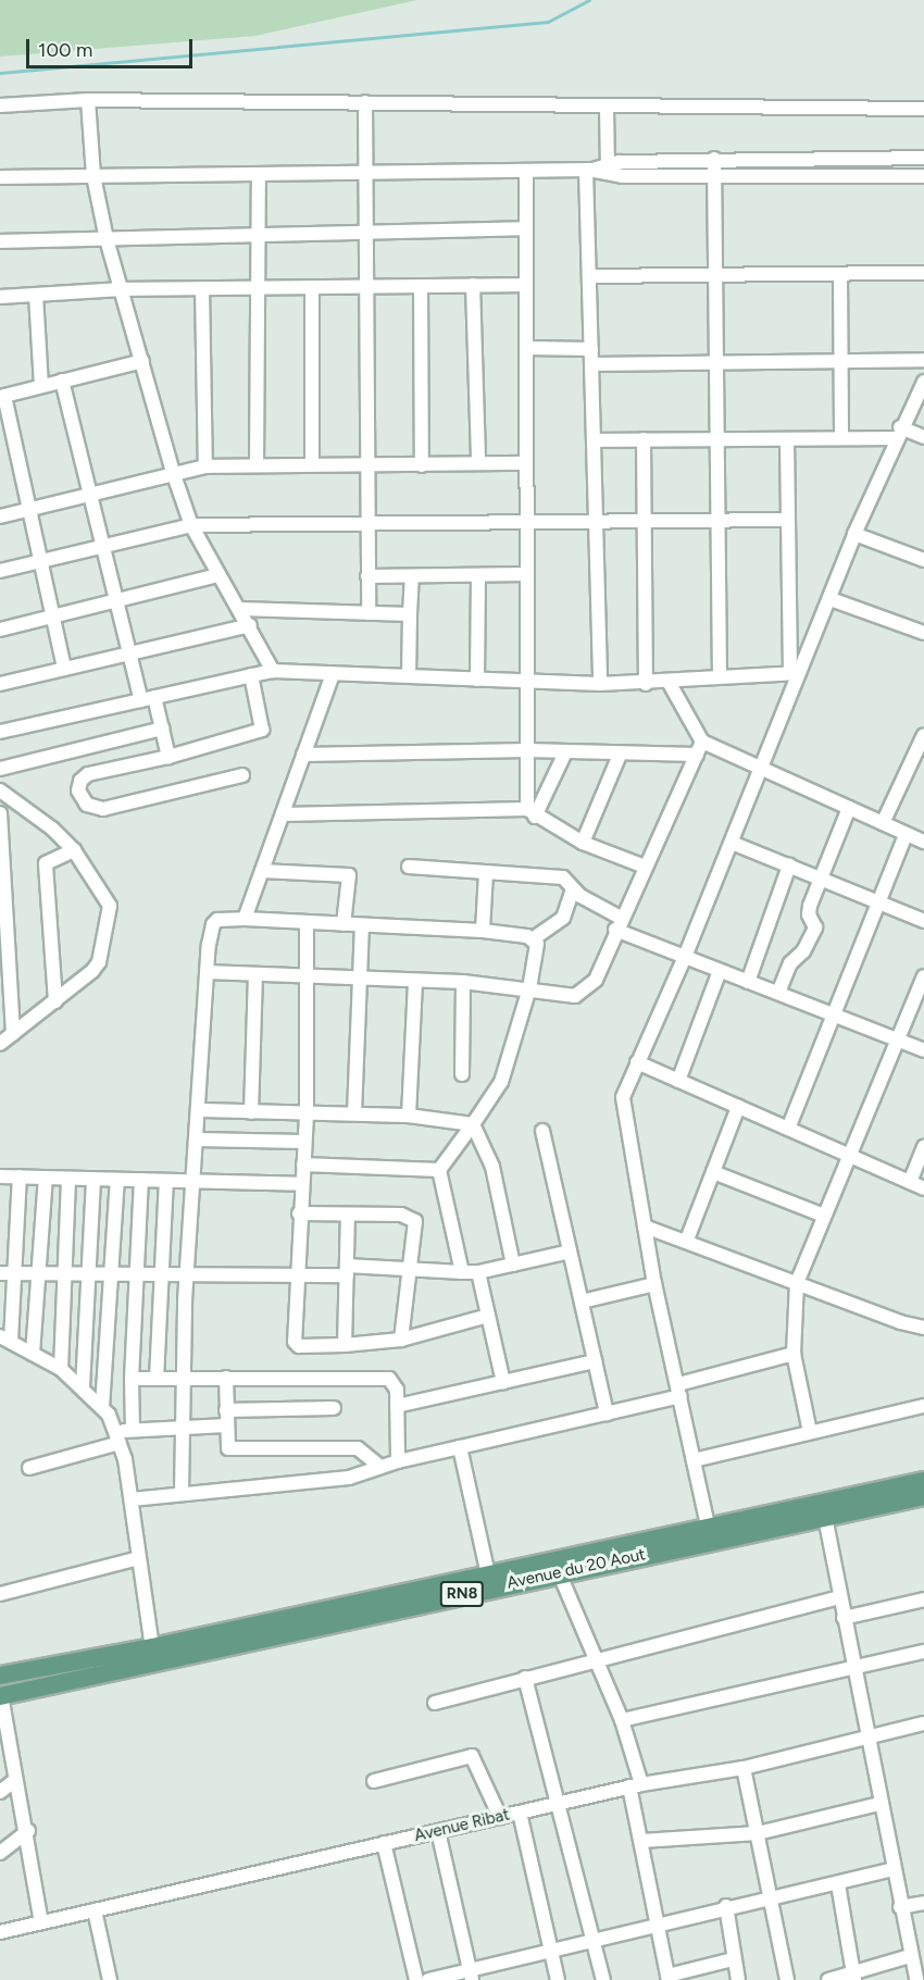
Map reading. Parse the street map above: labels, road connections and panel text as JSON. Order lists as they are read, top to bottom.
{
  "streets": {
    "main road": ["Avenue du 20 Aout", "RN8"],
    "street": ["Avenue Ribat"]
  },
  "scale_bar": "100 m"
}
